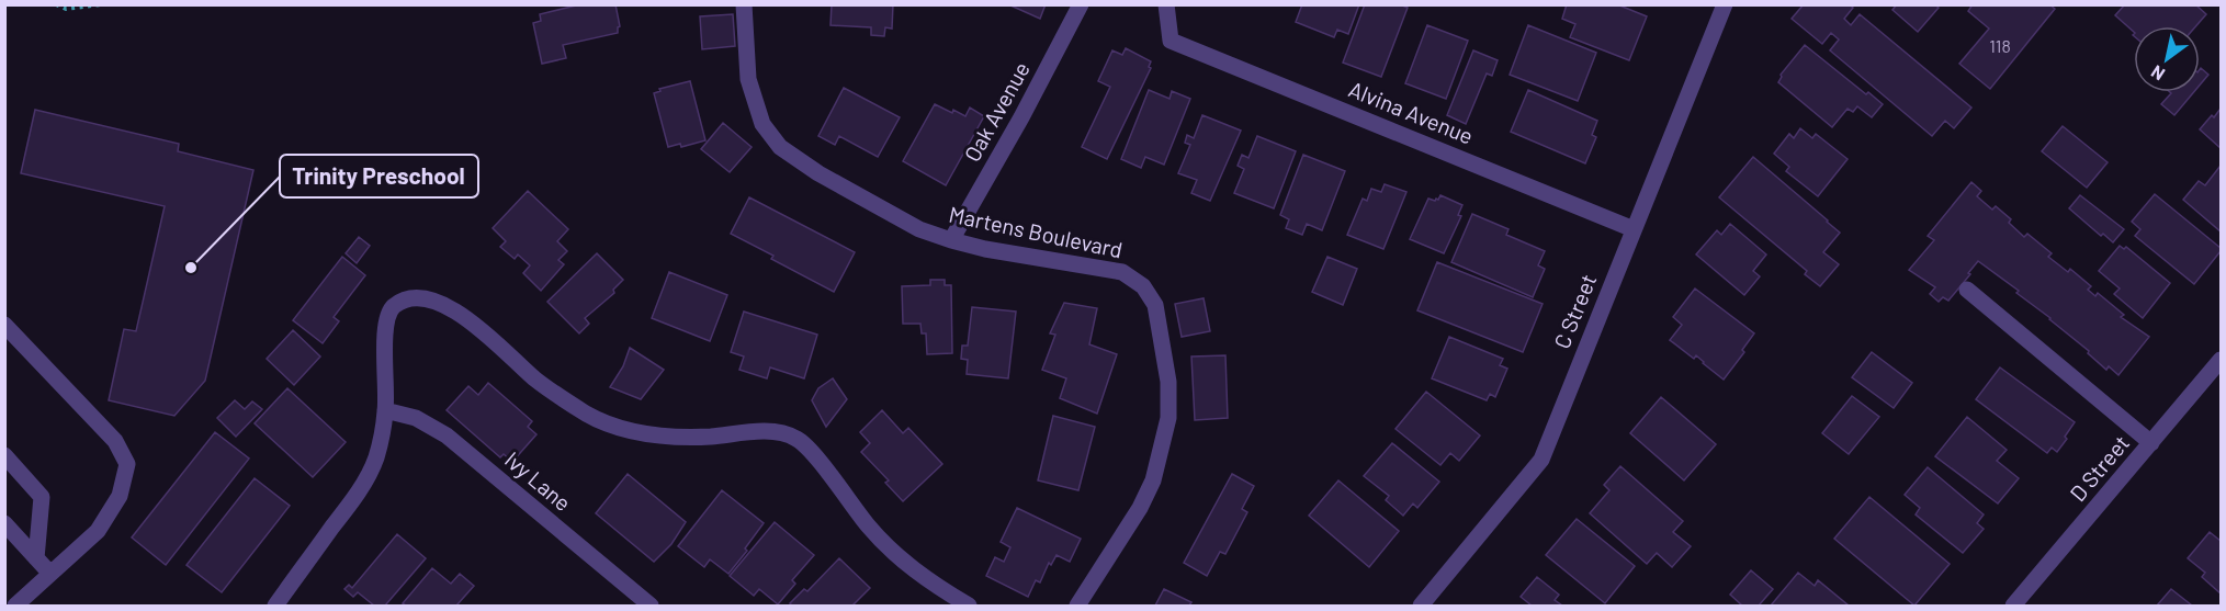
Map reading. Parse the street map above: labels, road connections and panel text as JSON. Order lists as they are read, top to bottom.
{
  "streets": {
    "street": [
      "Oak Avenue",
      "Alvina Avenue",
      "Martens Boulevard",
      "C Street",
      "D Street",
      "Ivy Lane"
    ]
  },
  "crossings": [
    ["Oak Avenue", "Martens Boulevard"],
    ["Alvina Avenue", "C Street"]
  ],
  "places": ["Trinity Preschool"],
  "house_numbers": ["118"],
  "north": "bottom left"
}
